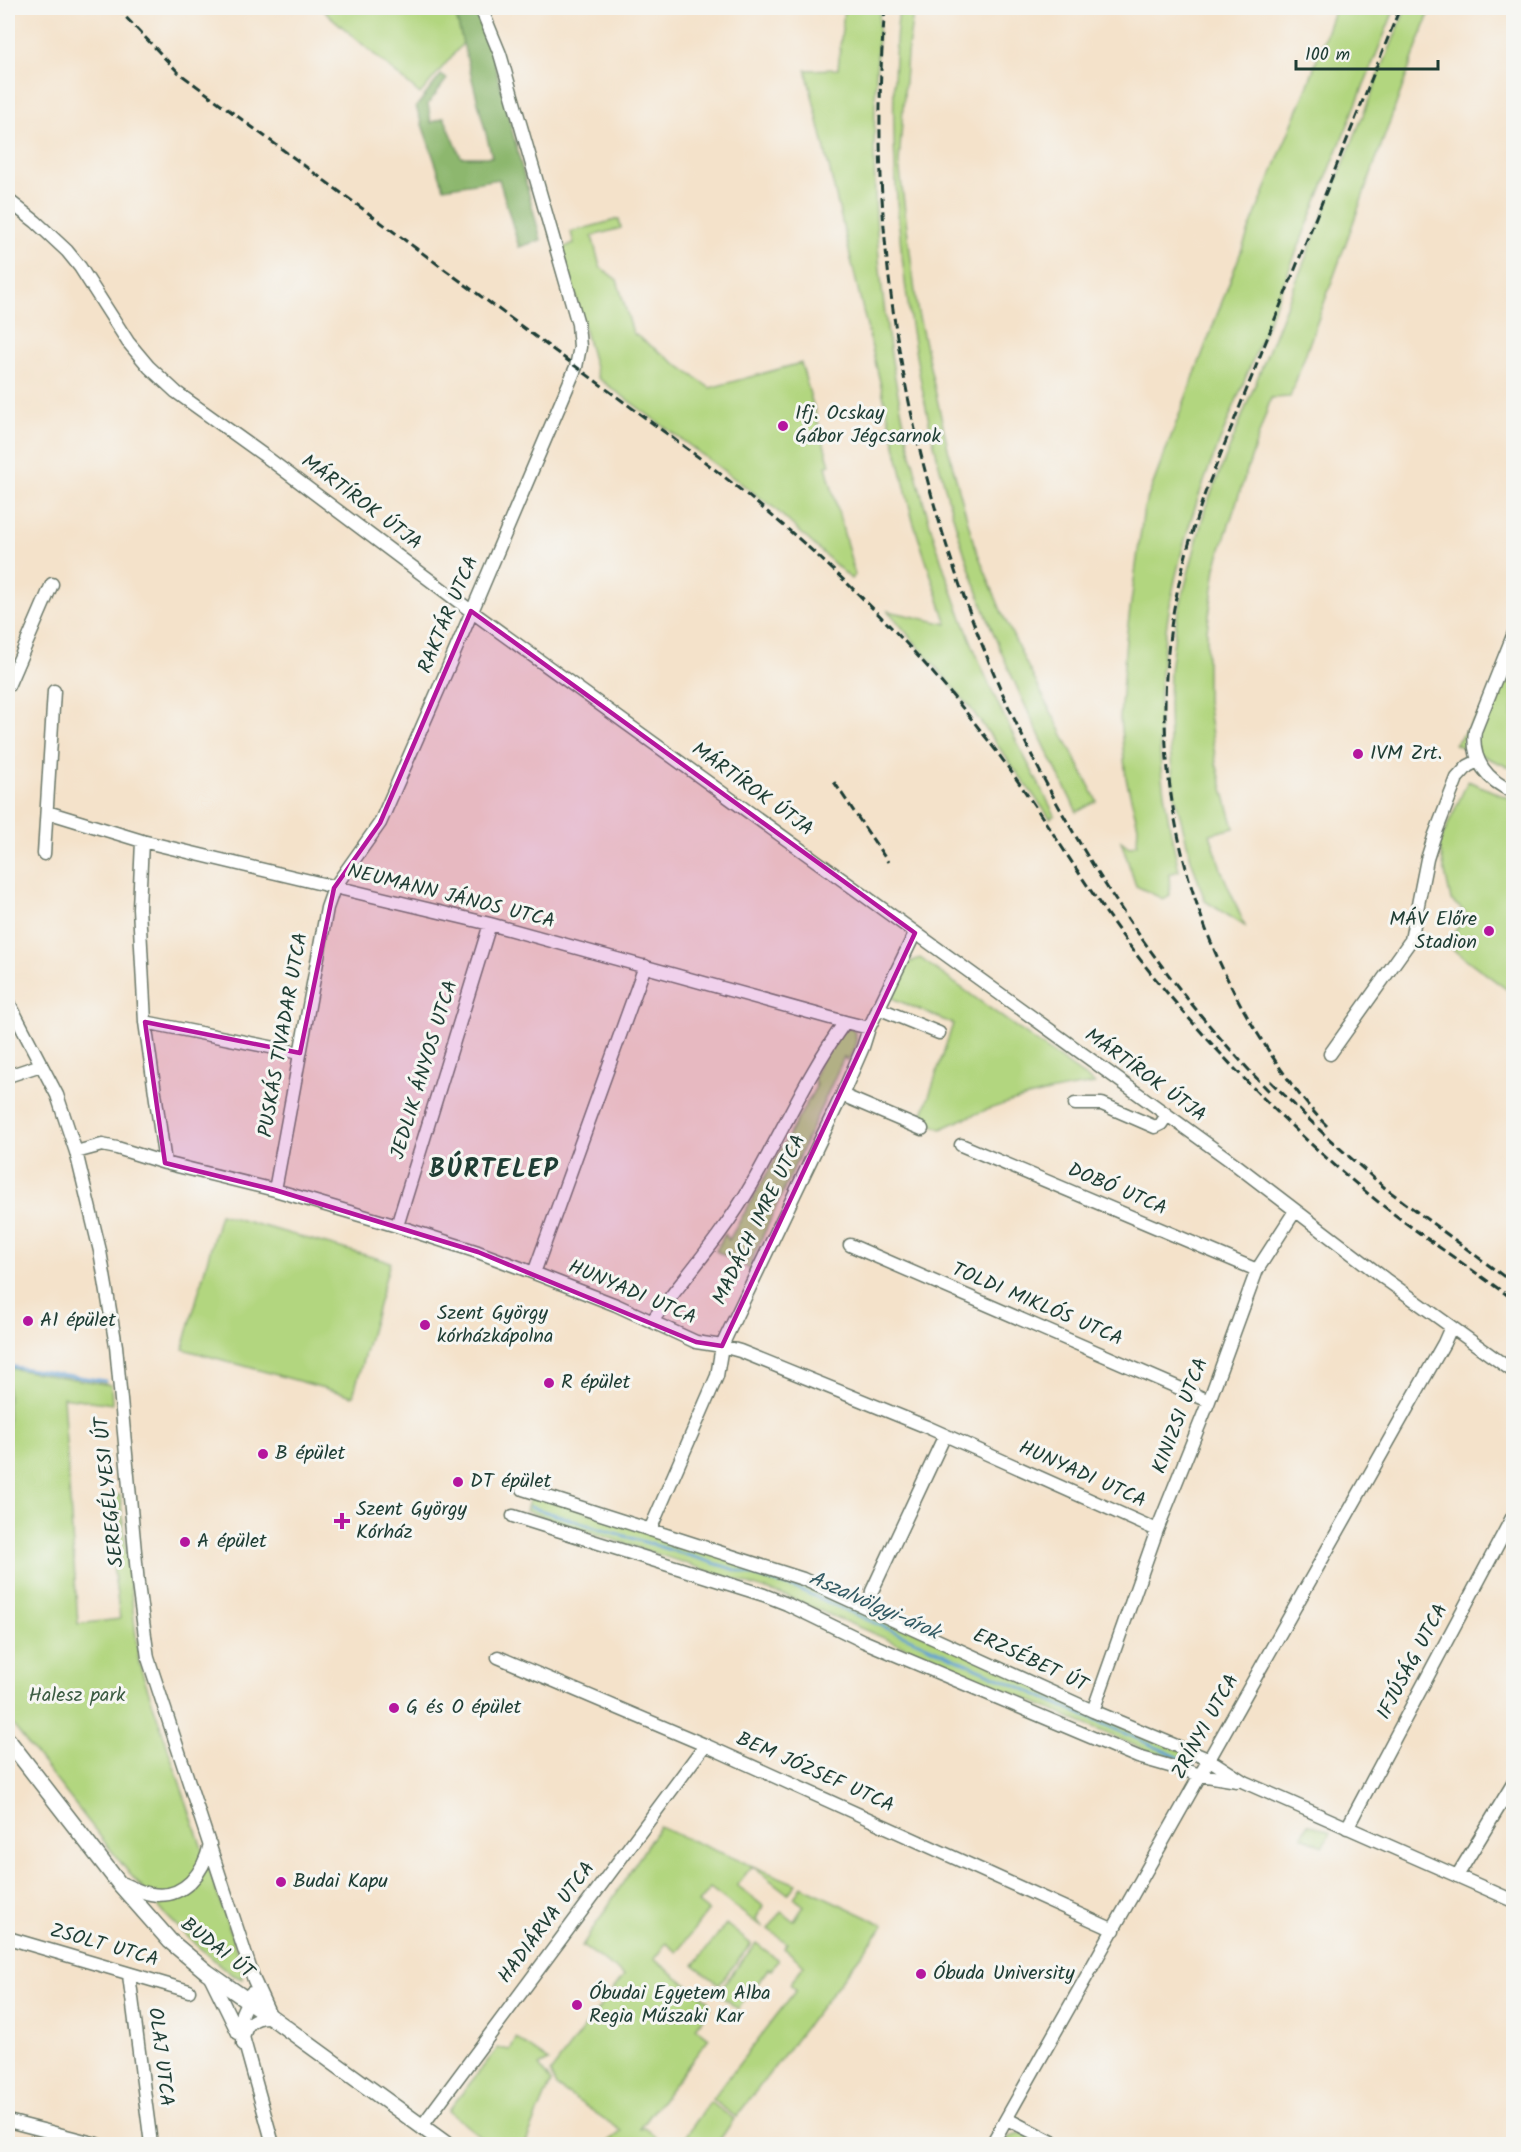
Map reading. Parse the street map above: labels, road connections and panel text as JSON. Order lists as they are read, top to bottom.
{
  "streets": {
    "main road": ["BUDAI ÚT"],
    "street": [
      "MÁRTÍROK ÚTJA",
      "RAKTÁR UTCA",
      "NEUMANN JÁNOS UTCA",
      "PUSKÁS TIVADAR UTCA",
      "JEDLIK ÁNYOS UTCA",
      "DOBÓ UTCA",
      "MADÁCH IMRE UTCA",
      "HUNYADI UTCA",
      "TOLDI MIKLÓS UTCA",
      "KINIZSI UTCA",
      "SEREGÉLYESI ÚT",
      "ERZSÉBET ÚT",
      "IFJÚSÁG UTCA",
      "ZRÍNYI UTCA",
      "BEM JÓZSEF UTCA",
      "HADIÁRVA UTCA",
      "ZSOLT UTCA",
      "OLAJ UTCA"
    ]
  },
  "crossings": [
    ["MÁRTÍROK ÚTJA", "RAKTÁR UTCA"],
    ["MÁRTÍROK ÚTJA", "MADÁCH IMRE UTCA"],
    ["MÁRTÍROK ÚTJA", "KINIZSI UTCA"],
    ["MÁRTÍROK ÚTJA", "ZRÍNYI UTCA"],
    ["RAKTÁR UTCA", "NEUMANN JÁNOS UTCA"],
    ["RAKTÁR UTCA", "PUSKÁS TIVADAR UTCA"],
    ["NEUMANN JÁNOS UTCA", "PUSKÁS TIVADAR UTCA"],
    ["NEUMANN JÁNOS UTCA", "JEDLIK ÁNYOS UTCA"],
    ["NEUMANN JÁNOS UTCA", "MADÁCH IMRE UTCA"],
    ["PUSKÁS TIVADAR UTCA", "HUNYADI UTCA"],
    ["JEDLIK ÁNYOS UTCA", "HUNYADI UTCA"],
    ["DOBÓ UTCA", "KINIZSI UTCA"],
    ["MADÁCH IMRE UTCA", "HUNYADI UTCA"],
    ["MADÁCH IMRE UTCA", "ERZSÉBET ÚT"],
    ["HUNYADI UTCA", "KINIZSI UTCA"],
    ["HUNYADI UTCA", "SEREGÉLYESI ÚT"],
    ["TOLDI MIKLÓS UTCA", "KINIZSI UTCA"],
    ["KINIZSI UTCA", "ERZSÉBET ÚT"],
    ["SEREGÉLYESI ÚT", "BUDAI ÚT"],
    ["ERZSÉBET ÚT", "IFJÚSÁG UTCA"],
    ["ERZSÉBET ÚT", "ZRÍNYI UTCA"],
    ["ZRÍNYI UTCA", "BEM JÓZSEF UTCA"],
    ["BEM JÓZSEF UTCA", "HADIÁRVA UTCA"],
    ["HADIÁRVA UTCA", "BUDAI ÚT"],
    ["ZSOLT UTCA", "OLAJ UTCA"]
  ],
  "districts": ["BÚRTELEP"],
  "water": ["Aszalvölgyi-árok"],
  "parks": ["Halesz park"],
  "places": {
    "other": [
      "Ifj. Ocskay Gábor Jégcsarnok",
      "IVM Zrt.",
      "MÁV Előre Stadion",
      "A1 épület",
      "Szent György kórházkápolna",
      "R épület",
      "B épület",
      "DT épület",
      "A épület",
      "G és O épület",
      "Budai Kapu",
      "Óbuda University",
      "Óbudai Egyetem Alba Regia Műszaki Kar"
    ],
    "health": ["Szent György Kórház"]
  },
  "scale_bar": "100 m"
}
